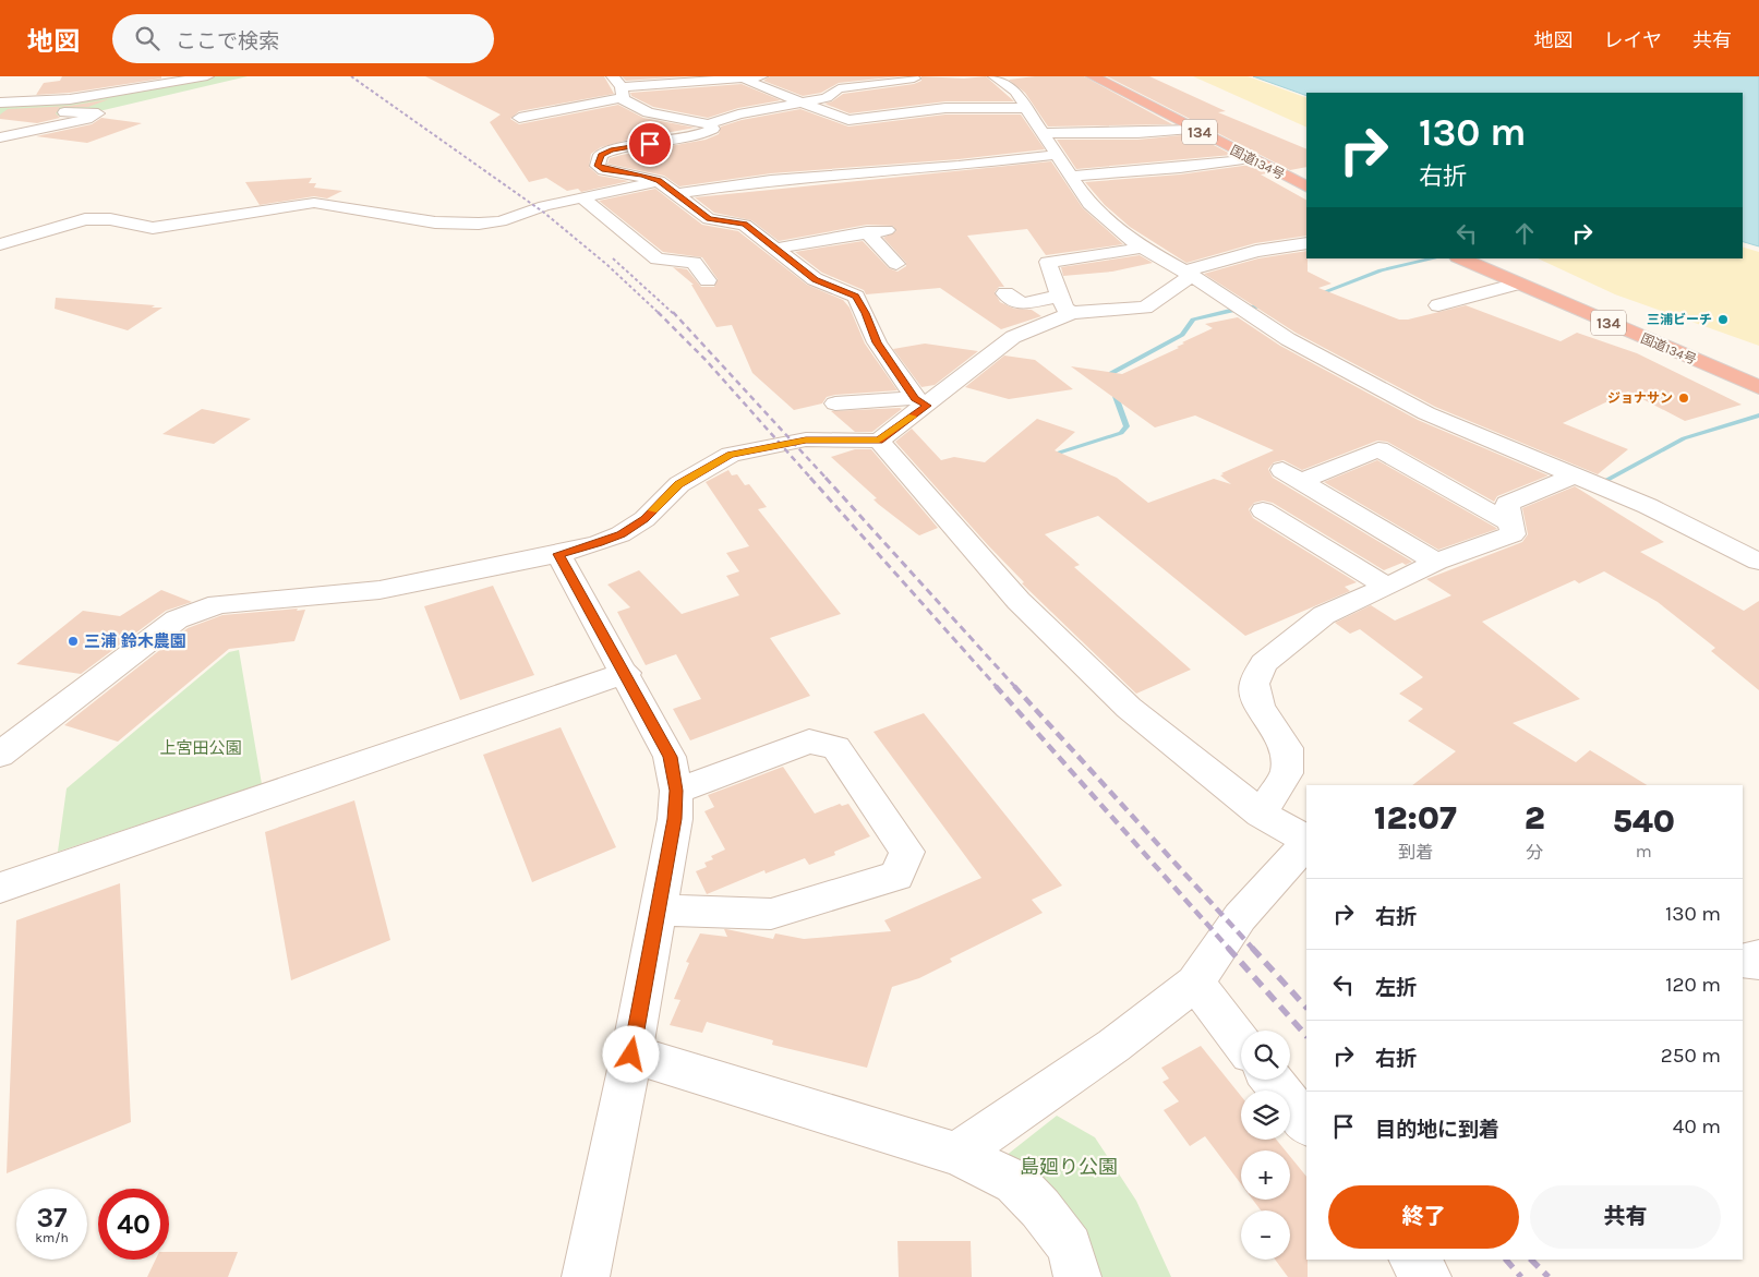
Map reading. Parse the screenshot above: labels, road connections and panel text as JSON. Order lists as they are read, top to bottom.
{
  "streets": {
    "highway": ["134", "国道134号"]
  },
  "parks": ["上宮田公園", "島廻り公園"],
  "places": ["三浦ビーチ", "ジョナサン", "三浦 鈴木農園"],
  "page": {
    "header": "地図",
    "search": "ここで検索",
    "nav": ["地図", "レイヤ", "共有"],
    "turn": ["130 m", "右折"],
    "eta": [
      "12:07",
      "到着",
      "2",
      "分",
      "540",
      "m"
    ],
    "list": [
      {
        "name": "右折",
        "value": "130 m"
      },
      {
        "name": "左折",
        "value": "120 m"
      },
      {
        "name": "右折",
        "value": "250 m"
      },
      {
        "name": "目的地に到着",
        "value": "40 m"
      }
    ],
    "map_buttons": ["+", "−"],
    "buttons": ["終了", "共有"],
    "speed": "37 km/h",
    "limit": "40"
  }
}
